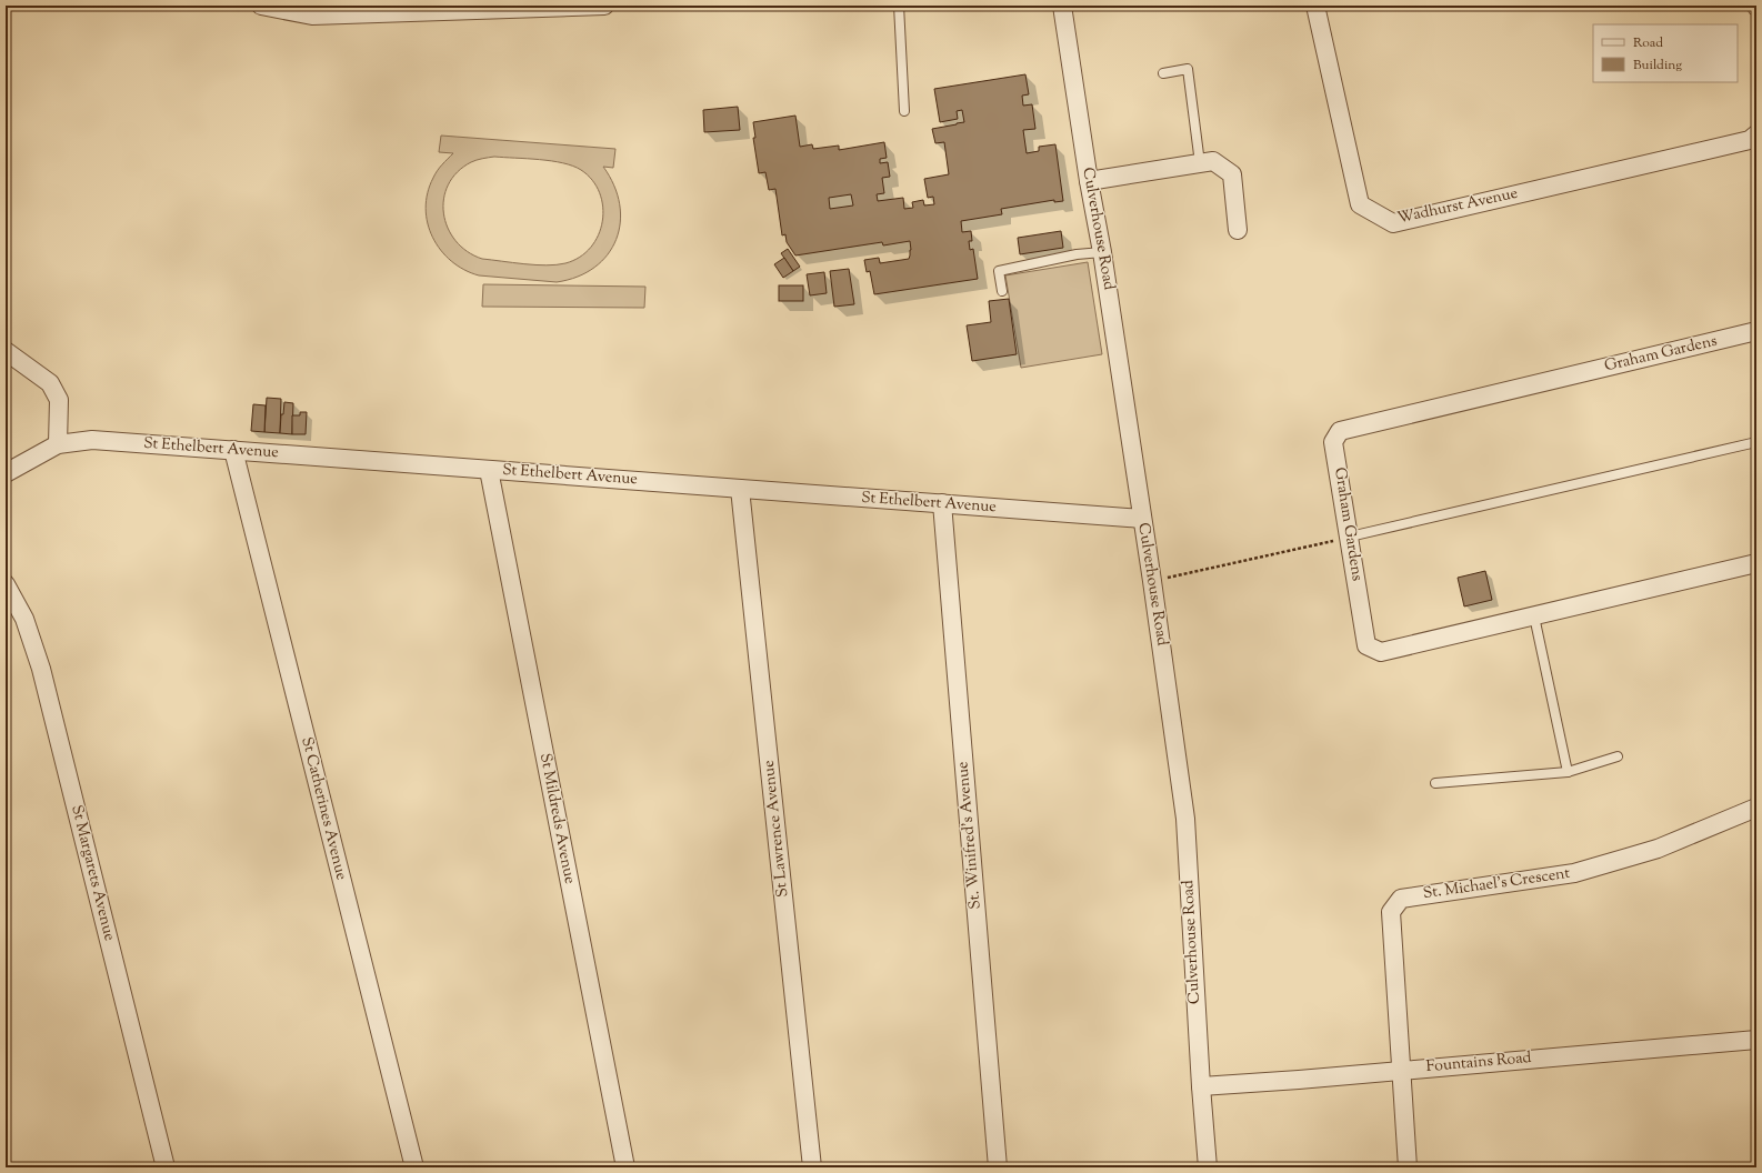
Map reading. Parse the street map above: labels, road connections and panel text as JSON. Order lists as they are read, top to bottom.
{
  "streets": {
    "street": [
      "Wadhurst Avenue",
      "Culverhouse Road",
      "Graham Gardens",
      "St Ethelbert Avenue",
      "St Catherines Avenue",
      "St Mildreds Avenue",
      "St Lawrence Avenue",
      "St. Winifred's Avenue",
      "St Margarets Avenue",
      "St. Michael's Crescent",
      "Fountains Road"
    ]
  },
  "crossings": [
    ["Culverhouse Road", "St Ethelbert Avenue"],
    ["Culverhouse Road", "Fountains Road"],
    ["St Ethelbert Avenue", "St Catherines Avenue"],
    ["St Ethelbert Avenue", "St Mildreds Avenue"],
    ["St Ethelbert Avenue", "St Lawrence Avenue"],
    ["St Ethelbert Avenue", "St. Winifred's Avenue"],
    ["St. Michael's Crescent", "Fountains Road"]
  ],
  "legend": ["Road", "Building"]
}
